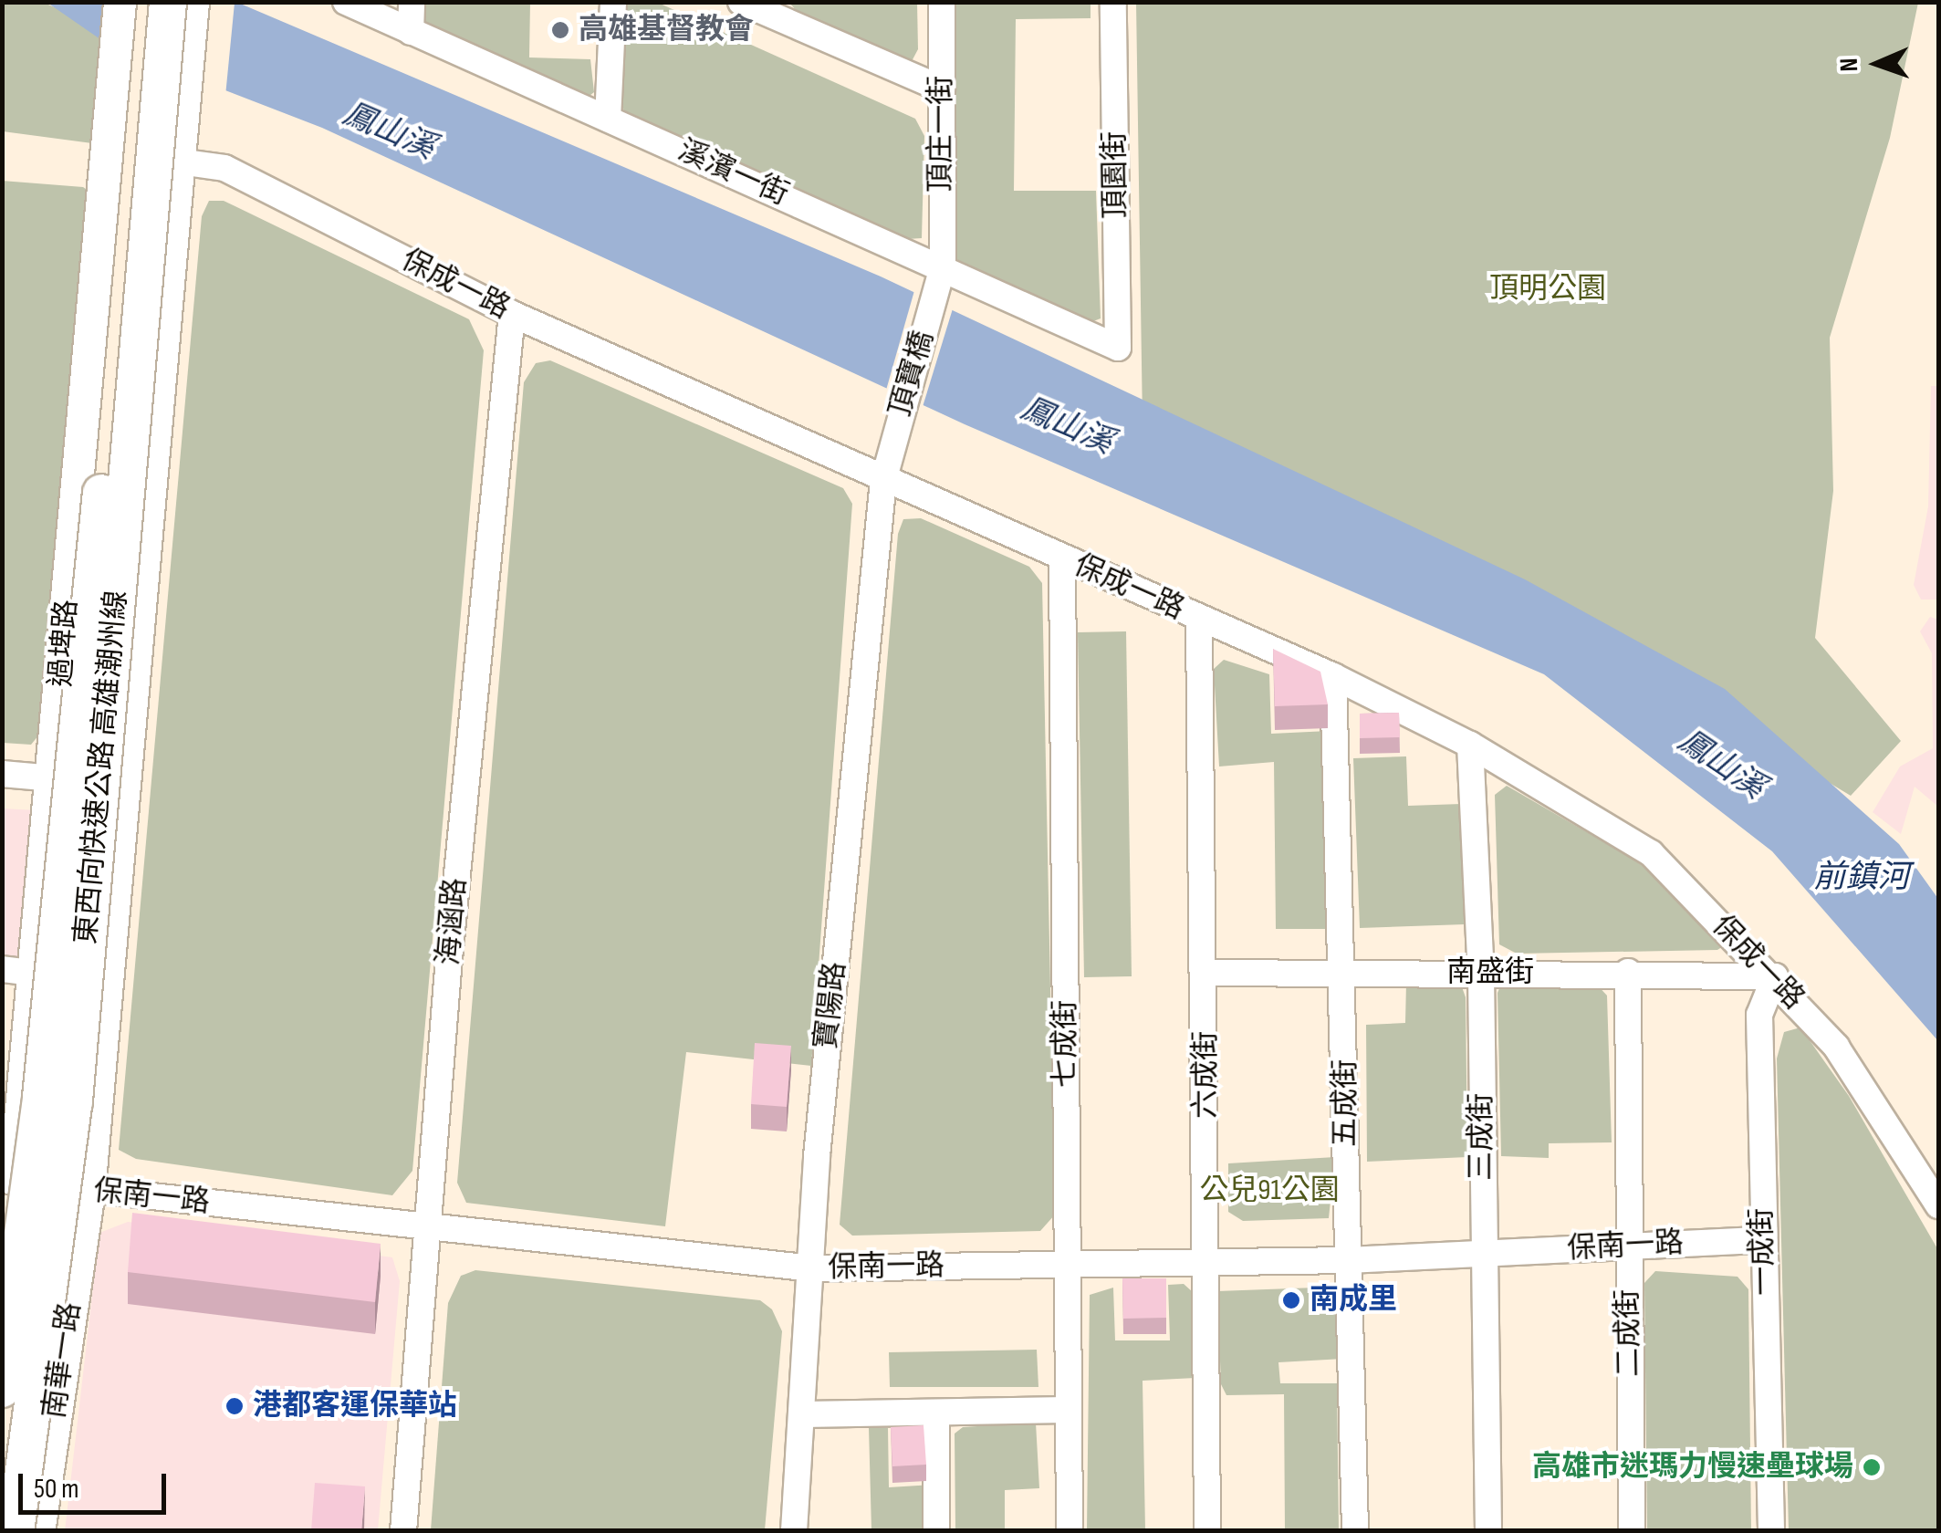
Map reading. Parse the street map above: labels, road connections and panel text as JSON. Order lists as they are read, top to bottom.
{
  "streets": {
    "highway": ["東西向快速公路 高雄潮州線"],
    "main road": ["過埤路", "南華一路"],
    "street": [
      "頂庄一街",
      "溪濱一街",
      "頂園街",
      "保成一路",
      "頂寶橋",
      "海涵路",
      "南盛街",
      "寶陽路",
      "七成街",
      "六成街",
      "五成街",
      "三成街",
      "保南一路",
      "一成街",
      "二成街"
    ]
  },
  "crossings": [
    ["頂庄一街", "溪濱一街"],
    ["頂庄一街", "頂寶橋"],
    ["溪濱一街", "頂園街"],
    ["溪濱一街", "頂寶橋"],
    ["保成一路", "頂寶橋"],
    ["保成一路", "海涵路"],
    ["保成一路", "南盛街"],
    ["保成一路", "寶陽路"],
    ["保成一路", "七成街"],
    ["保成一路", "六成街"],
    ["保成一路", "五成街"],
    ["保成一路", "三成街"],
    ["保成一路", "一成街"],
    ["頂寶橋", "寶陽路"],
    ["過埤路", "保南一路"],
    ["海涵路", "保南一路"],
    ["南盛街", "六成街"],
    ["南盛街", "五成街"],
    ["南盛街", "三成街"],
    ["南盛街", "一成街"],
    ["南盛街", "二成街"],
    ["寶陽路", "保南一路"],
    ["七成街", "保南一路"],
    ["六成街", "保南一路"],
    ["五成街", "保南一路"],
    ["三成街", "保南一路"],
    ["保南一路", "一成街"],
    ["保南一路", "二成街"],
    ["保南一路", "南華一路"]
  ],
  "water": ["鳳山溪", "前鎮河"],
  "parks": ["頂明公園", "公兒91公園"],
  "places": [
    "高雄基督教會",
    "南成里",
    "港都客運保華站",
    "高雄市迷瑪力慢速壘球場"
  ],
  "scale_bar": "50 m",
  "north": "left"
}
